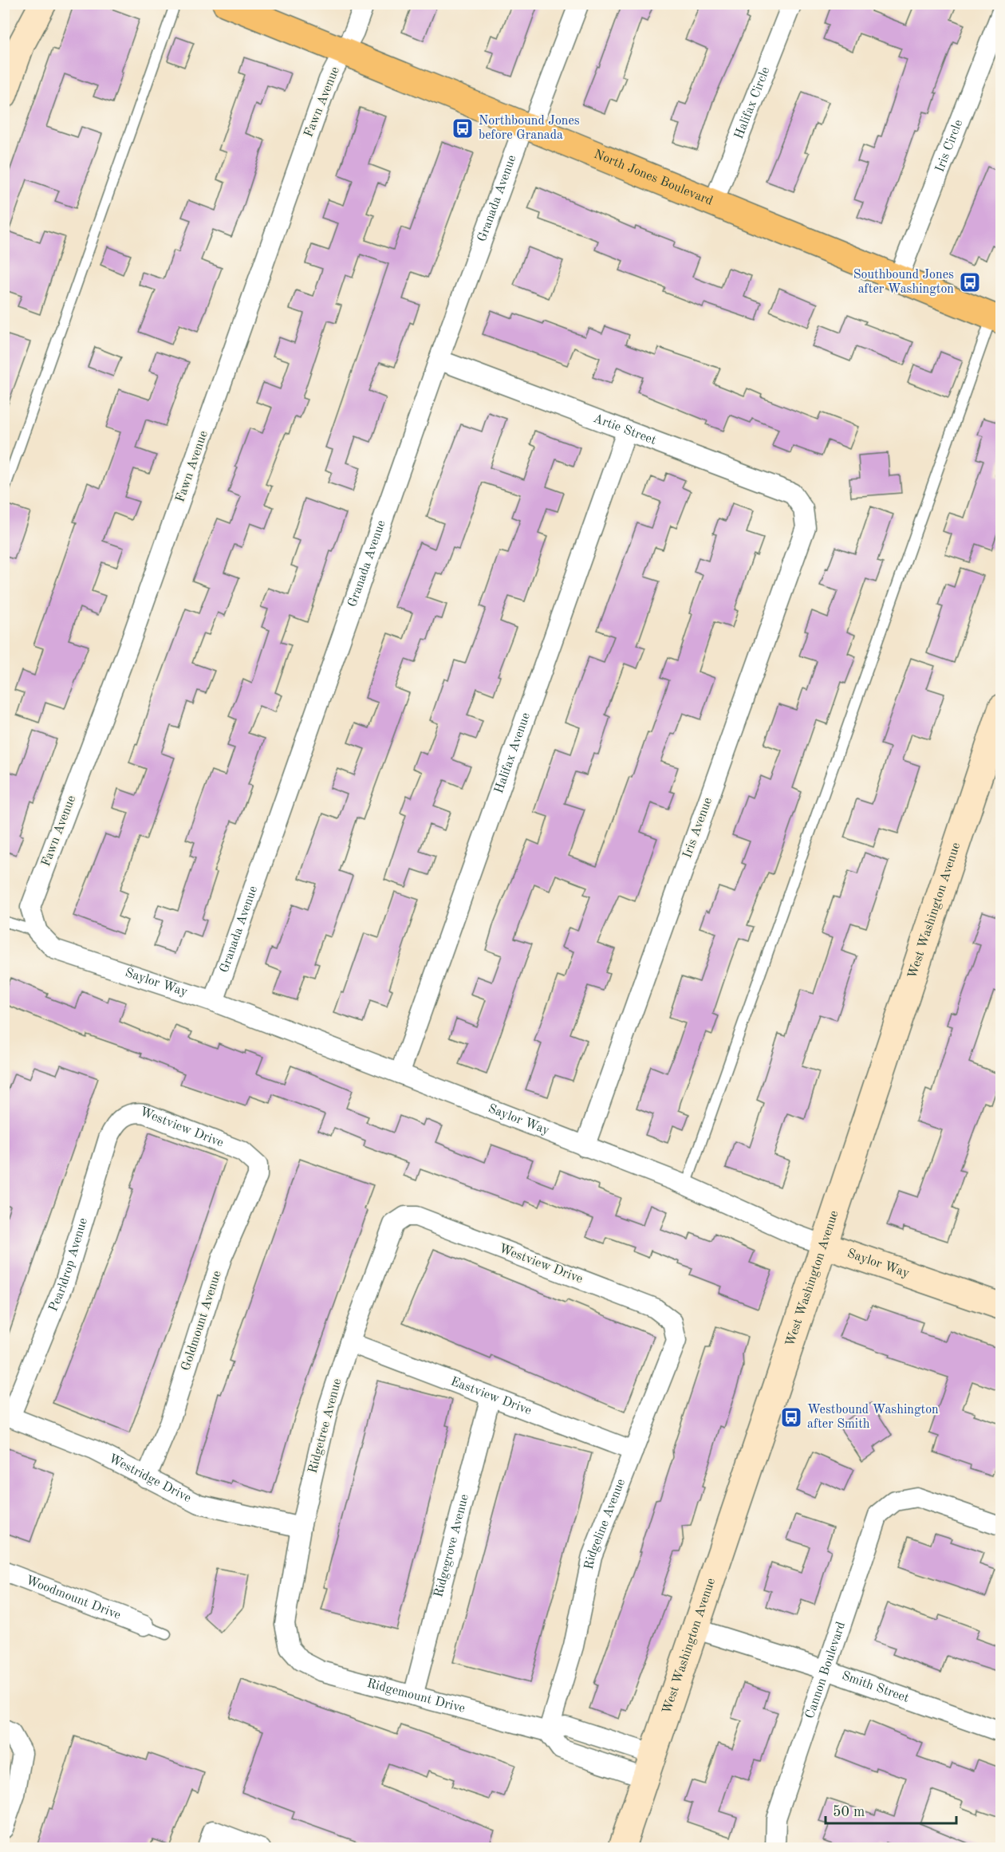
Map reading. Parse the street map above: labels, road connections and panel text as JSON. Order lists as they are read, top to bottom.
{
  "streets": {
    "main road": ["North Jones Boulevard", "West Washington Avenue", "Saylor Way"],
    "street": [
      "Fawn Avenue",
      "Halifax Circle",
      "Iris Circle",
      "Granada Avenue",
      "Artie Street",
      "Halifax Avenue",
      "Iris Avenue",
      "Westview Drive",
      "Pearldrop Avenue",
      "Goldmount Avenue",
      "Eastview Drive",
      "Ridgetree Avenue",
      "Westridge Drive",
      "Ridgeline Avenue",
      "Ridgegrove Avenue",
      "Woodmount Drive",
      "Cannon Boulevard",
      "Smith Street",
      "Ridgemount Drive"
    ]
  },
  "crossings": [
    ["Fawn Avenue", "North Jones Boulevard"],
    ["Fawn Avenue", "Saylor Way"],
    ["Halifax Circle", "North Jones Boulevard"],
    ["Iris Circle", "North Jones Boulevard"],
    ["North Jones Boulevard", "Granada Avenue"],
    ["Granada Avenue", "Artie Street"],
    ["Granada Avenue", "Saylor Way"],
    ["Artie Street", "Halifax Avenue"],
    ["Artie Street", "Iris Avenue"],
    ["Halifax Avenue", "Saylor Way"],
    ["Iris Avenue", "Saylor Way"],
    ["West Washington Avenue", "Saylor Way"],
    ["West Washington Avenue", "Smith Street"],
    ["Westview Drive", "Pearldrop Avenue"],
    ["Westview Drive", "Goldmount Avenue"],
    ["Westview Drive", "Ridgetree Avenue"],
    ["Westview Drive", "Ridgeline Avenue"],
    ["Pearldrop Avenue", "Westridge Drive"],
    ["Goldmount Avenue", "Westridge Drive"],
    ["Eastview Drive", "Ridgetree Avenue"],
    ["Eastview Drive", "Ridgeline Avenue"],
    ["Eastview Drive", "Ridgegrove Avenue"],
    ["Ridgetree Avenue", "Westridge Drive"],
    ["Ridgetree Avenue", "Ridgemount Drive"],
    ["Ridgeline Avenue", "Ridgemount Drive"],
    ["Ridgegrove Avenue", "Ridgemount Drive"],
    ["Cannon Boulevard", "Smith Street"]
  ],
  "places": {
    "bus stop": ["Northbound Jones before Granada", "Southbound Jones after Washington", "Westbound Washington after Smith"]
  },
  "scale_bar": "50 m"
}
